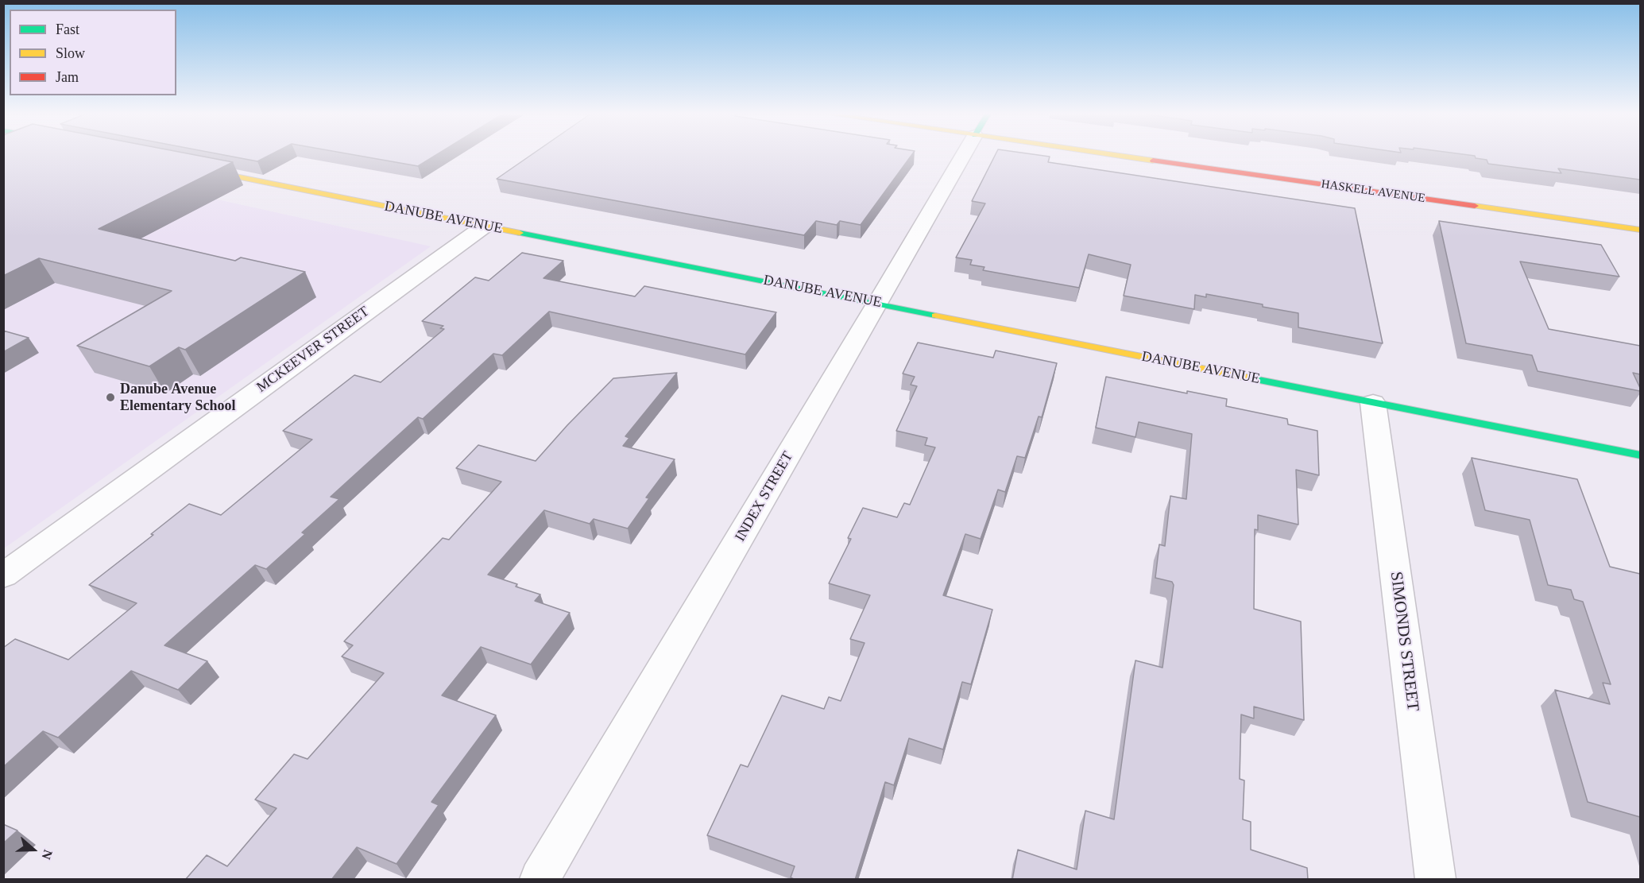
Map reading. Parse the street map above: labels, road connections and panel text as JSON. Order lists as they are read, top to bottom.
{
  "streets": {
    "street": [
      "HASKELL AVENUE",
      "DANUBE AVENUE",
      "MCKEEVER STREET",
      "INDEX STREET",
      "SIMONDS STREET"
    ]
  },
  "crossings": [
    ["DANUBE AVENUE", "MCKEEVER STREET"],
    ["DANUBE AVENUE", "INDEX STREET"],
    ["DANUBE AVENUE", "SIMONDS STREET"]
  ],
  "places": ["Danube Avenue Elementary School"],
  "legend": ["Fast", "Slow", "Jam"],
  "north": "right"
}
